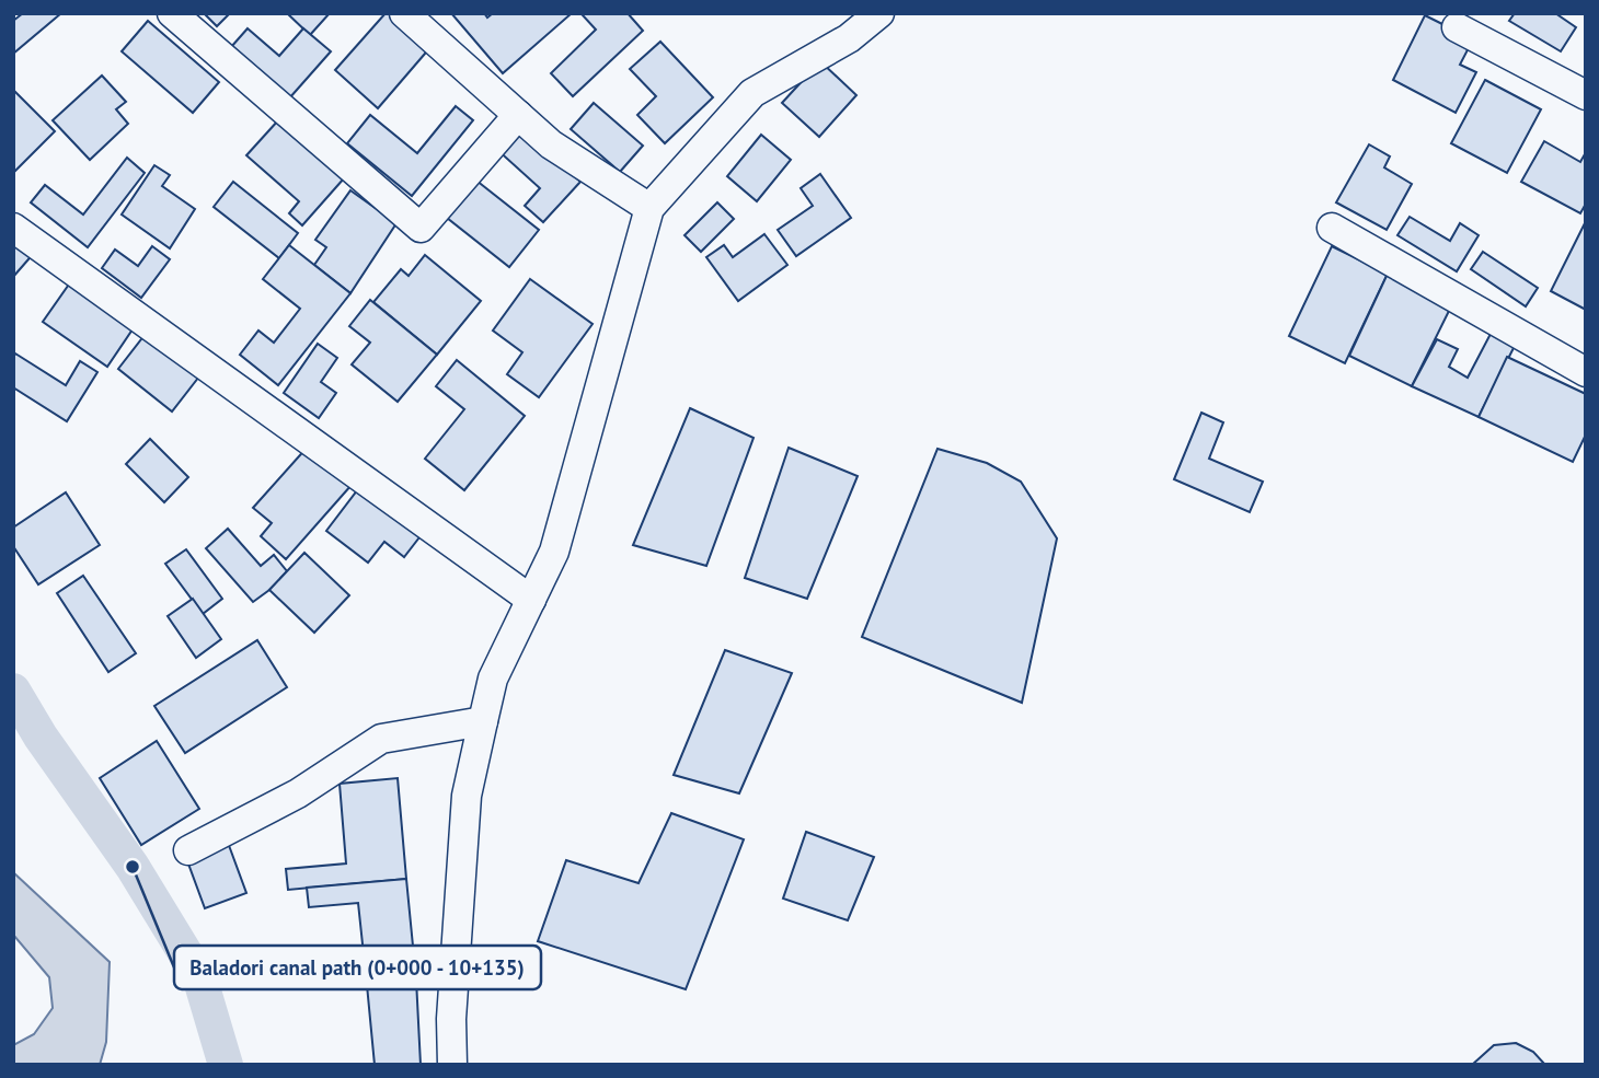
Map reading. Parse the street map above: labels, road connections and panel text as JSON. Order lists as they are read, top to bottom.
{
  "places": ["Baladori canal path (0+000 - 10+135)"]
}
